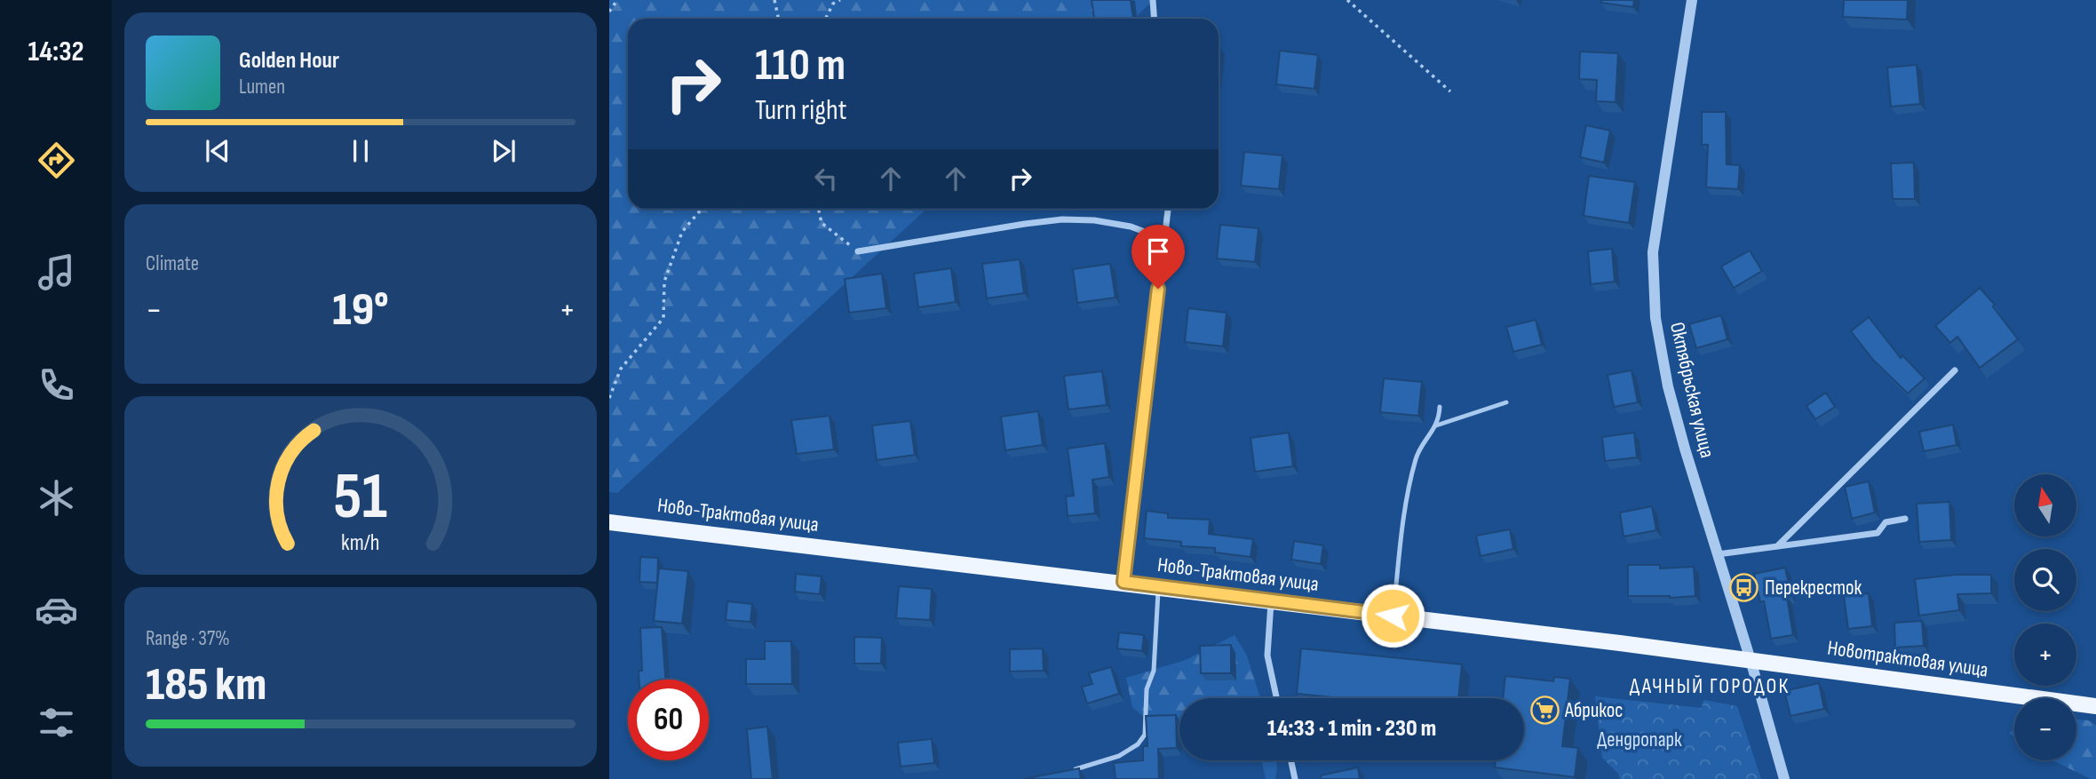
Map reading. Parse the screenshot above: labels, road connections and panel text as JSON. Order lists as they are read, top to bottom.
{
  "streets": {
    "main road": ["Ново-Трактовая улица", "Новотрактовая улица"],
    "street": ["Октябрьская улица"]
  },
  "crossings": [
    ["Октябрьская улица", "Ново-Трактовая улица"],
    ["Октябрьская улица", "Новотрактовая улица"],
    ["Ново-Трактовая улица", "Новотрактовая улица"]
  ],
  "districts": ["ДАЧНЫЙ ГОРОДОК"],
  "parks": ["Дендропарк"],
  "places": {
    "bus stop": ["Перекресток"],
    "supermarket": ["Абрикос"]
  },
  "north": "top",
  "page": {
    "tabs": "14:32",
    "turn": ["110 m", "Turn right"],
    "song": ["Golden Hour", "Lumen"],
    "tile": [
      "Climate",
      ["Range · 37%", "185 km"]
    ],
    "heat": ["−", "19°", "+"],
    "map_buttons": ["+", "−"],
    "limit": "60",
    "trip": "14:33 · 1 min · 230 m",
    "gauge": ["51", "km/h"]
  }
}
